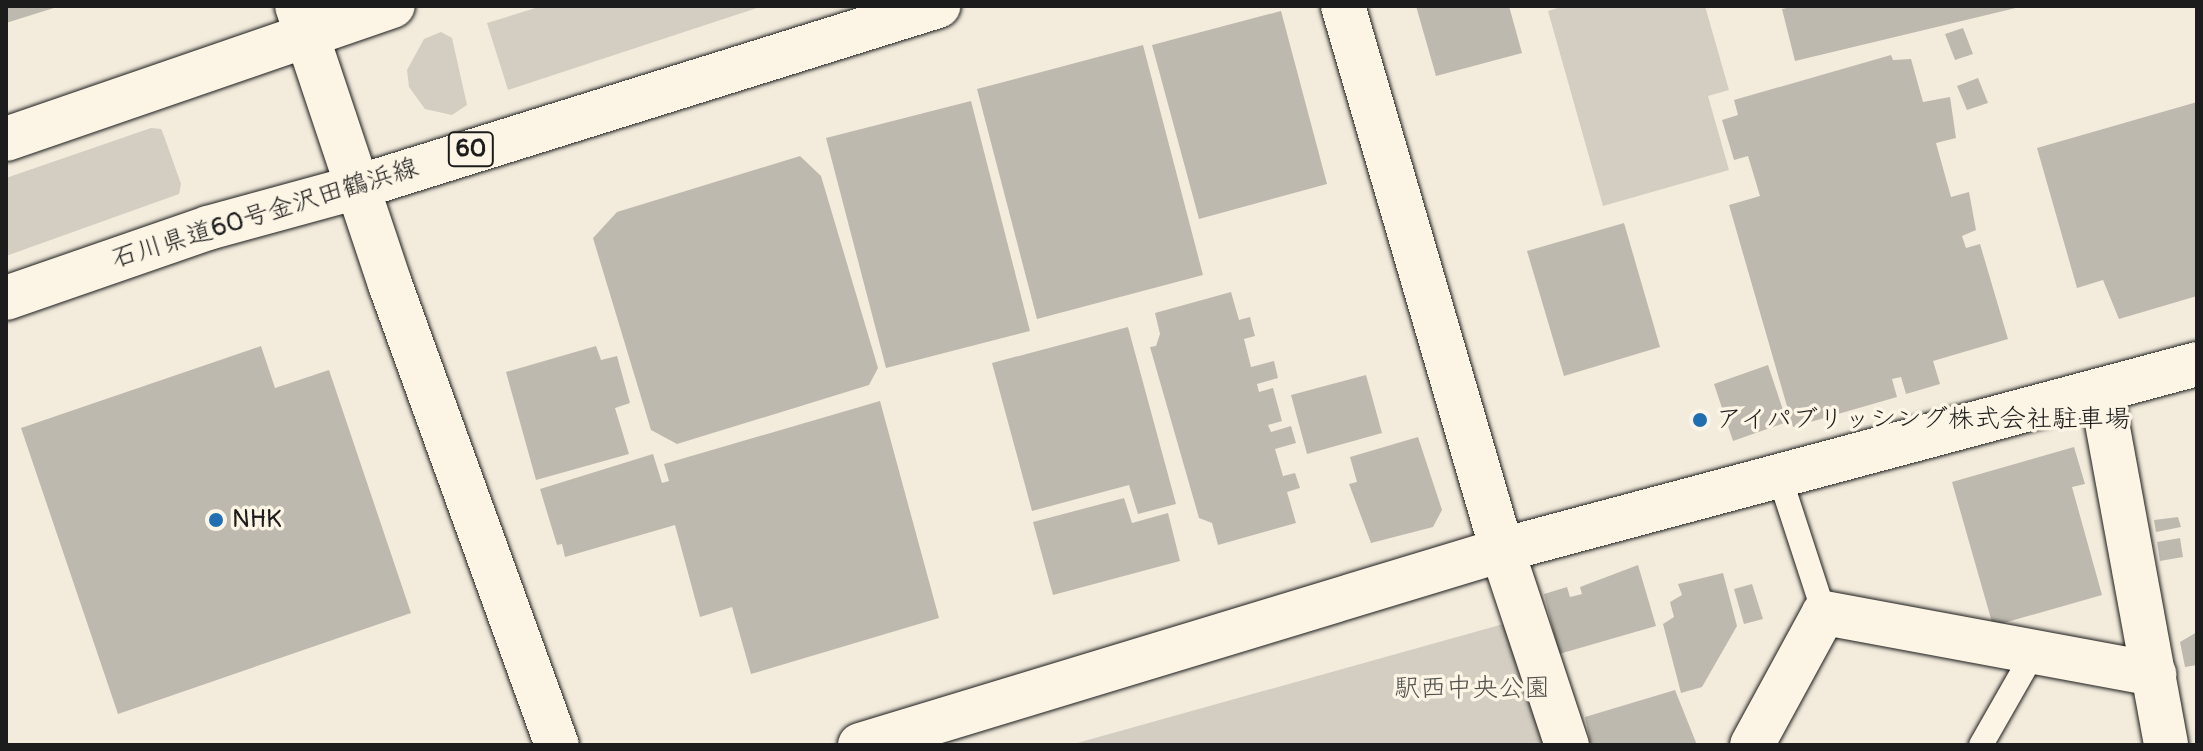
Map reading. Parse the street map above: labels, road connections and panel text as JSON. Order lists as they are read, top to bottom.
{
  "streets": {
    "street": ["60", "石川県道60号金沢田鶴浜線"]
  },
  "parks": ["駅西中央公園"],
  "places": ["アイパブリッシング株式会社駐車場", "NHK"]
}
